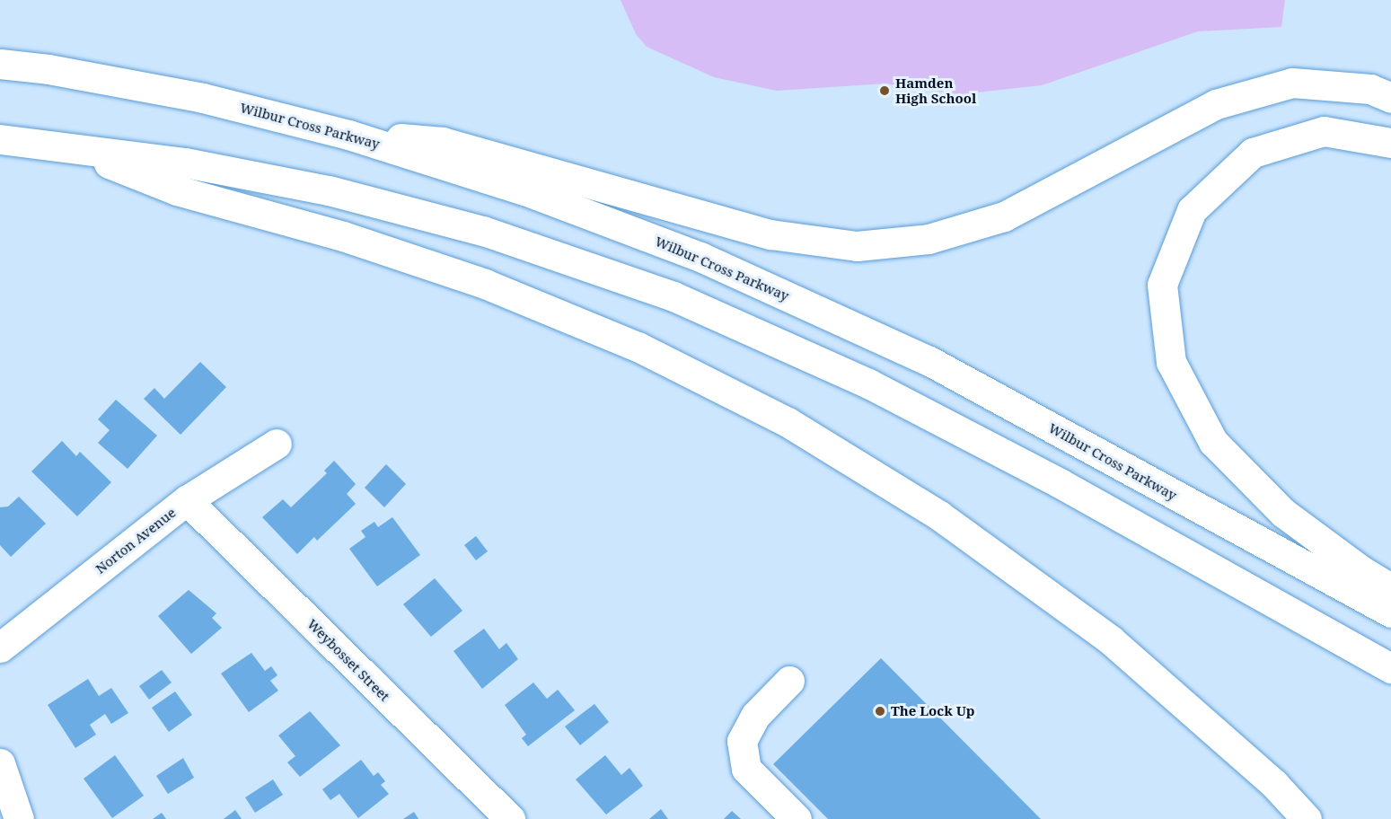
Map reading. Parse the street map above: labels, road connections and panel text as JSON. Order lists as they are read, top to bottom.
{
  "streets": {
    "main road": ["Wilbur Cross Parkway", "Norton Avenue", "Weybosset Street"]
  },
  "crossings": [
    ["Norton Avenue", "Weybosset Street"]
  ],
  "places": ["Hamden High School", "The Lock Up"]
}
